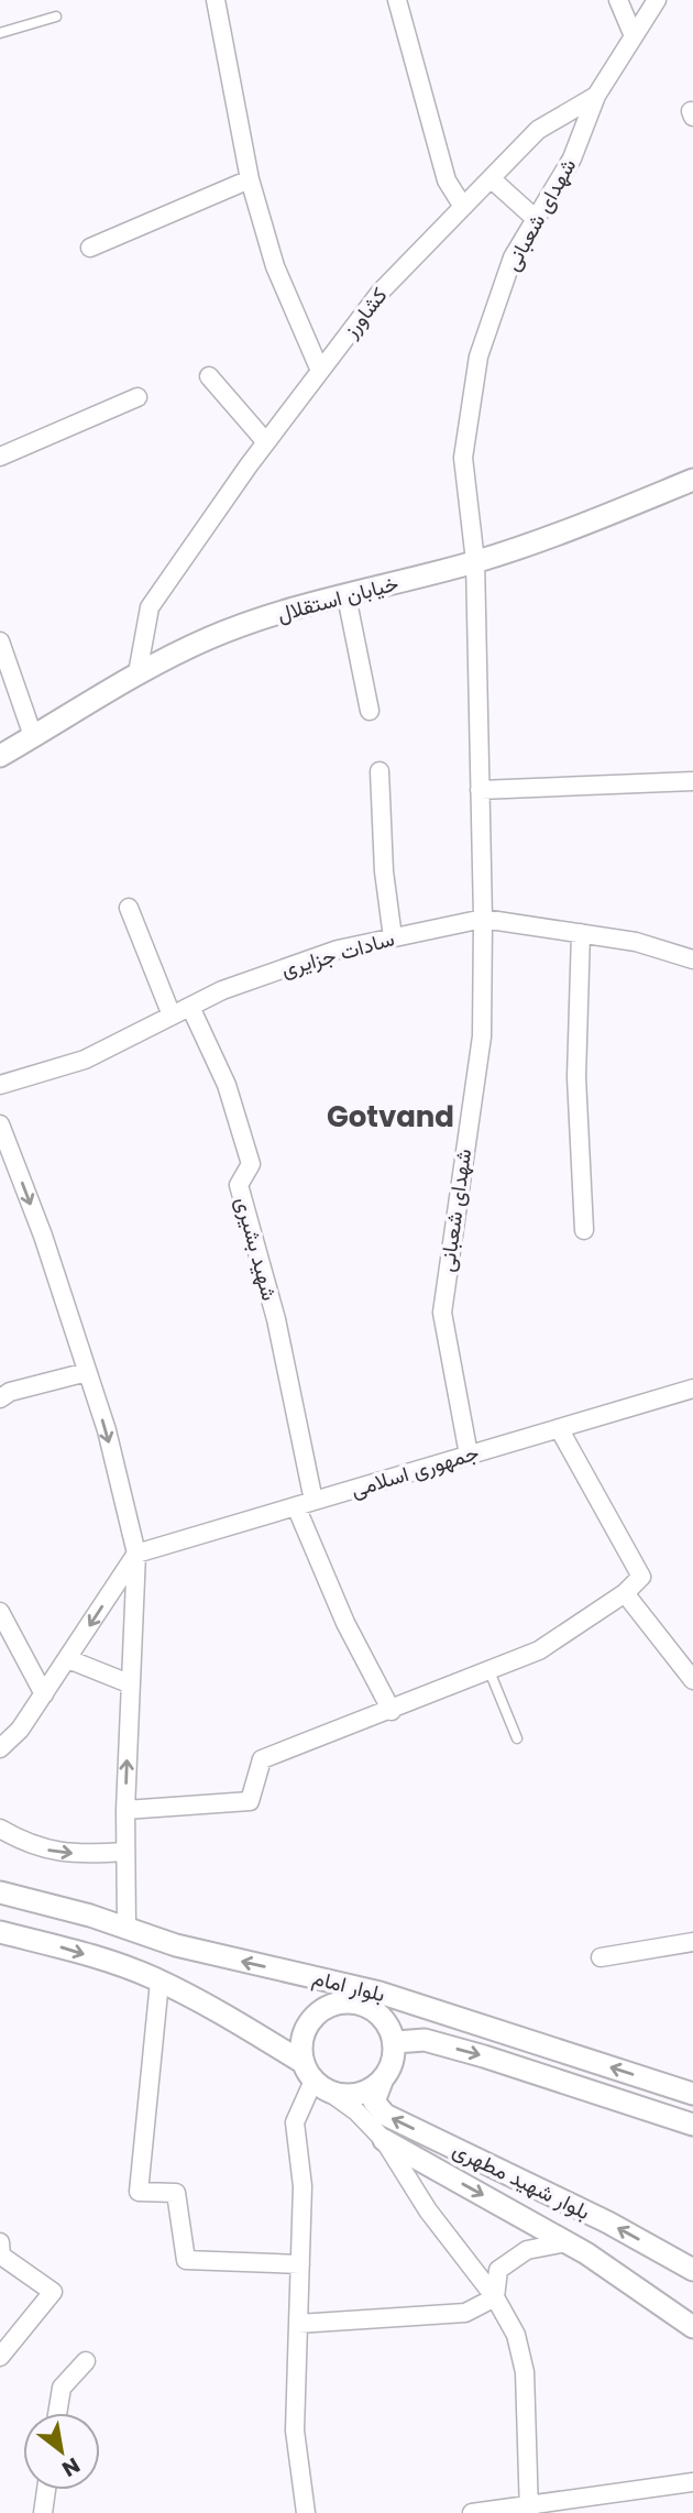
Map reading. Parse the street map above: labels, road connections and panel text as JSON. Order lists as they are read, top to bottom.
{
  "streets": {
    "street": [
      "شهدای شعبانی",
      "کشاورز",
      "خیابان استقلال",
      "سادات جزایری",
      "شهید بشیری",
      "جمهوری اسلامی",
      "بلوار امام",
      "بلوار شهید مطهری"
    ]
  },
  "crossings": [
    ["شهدای شعبانی", "کشاورز"],
    ["شهدای شعبانی", "خیابان استقلال"],
    ["شهدای شعبانی", "سادات جزایری"],
    ["شهدای شعبانی", "جمهوری اسلامی"],
    ["کشاورز", "خیابان استقلال"],
    ["سادات جزایری", "شهید بشیری"],
    ["شهید بشیری", "جمهوری اسلامی"]
  ],
  "districts": ["Gotvand"],
  "north": "bottom right"
}
